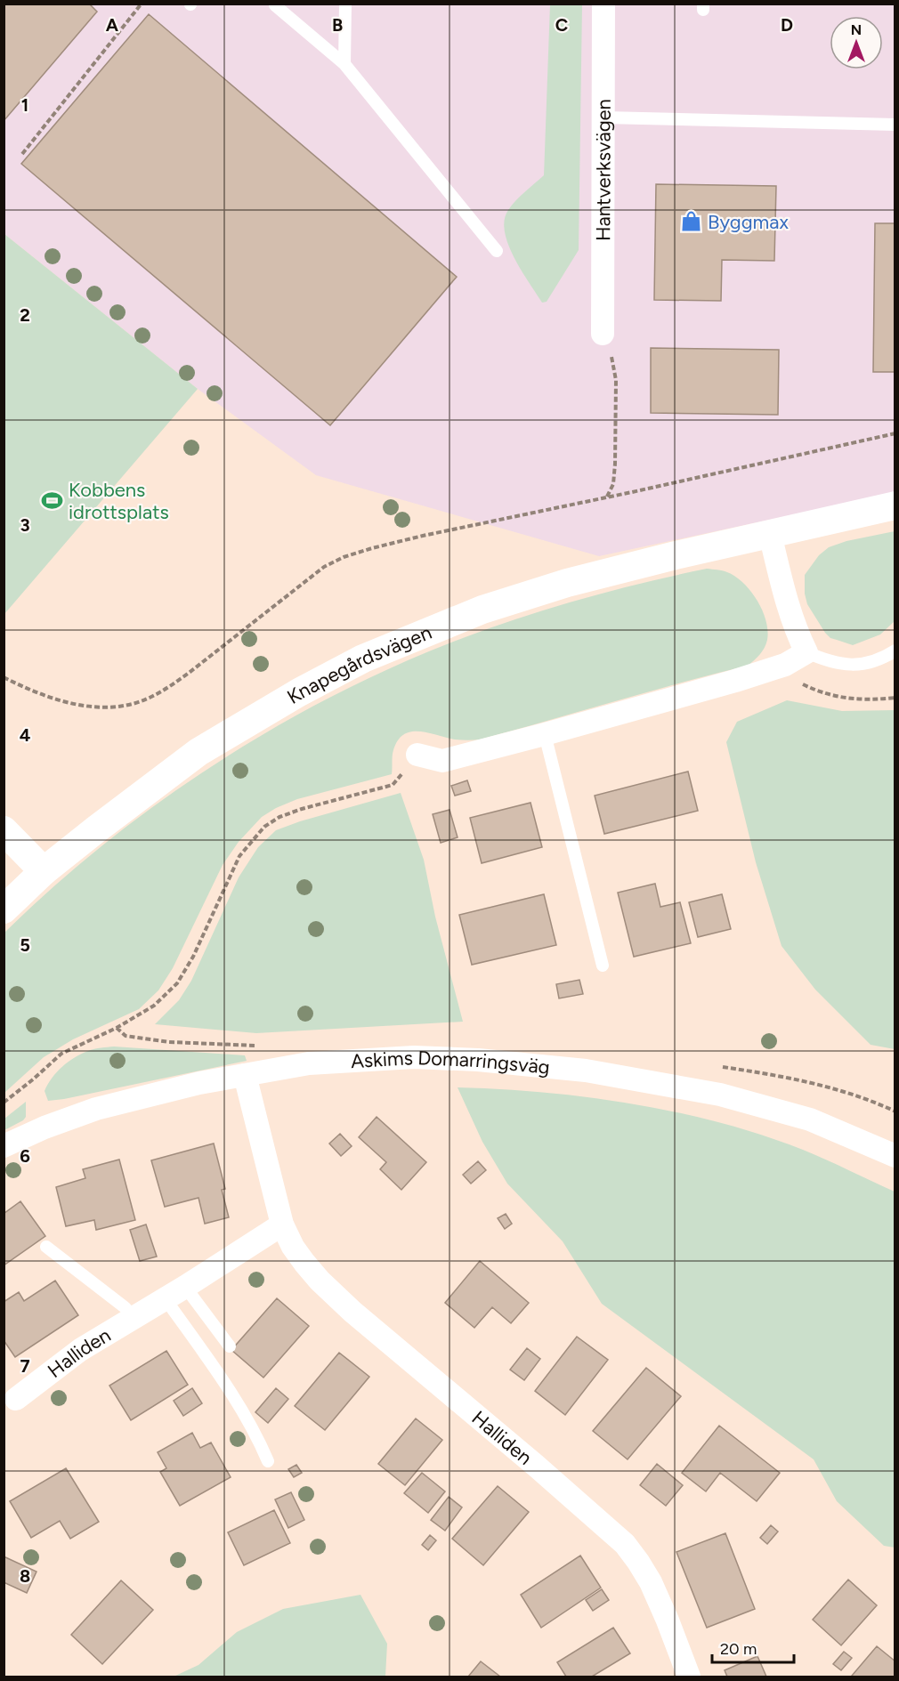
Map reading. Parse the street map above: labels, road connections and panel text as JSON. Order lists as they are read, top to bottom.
{
  "streets": {
    "street": [
      "Hantverksvägen",
      "Knapegårdsvägen",
      "Askims Domarringsväg",
      "Halliden"
    ]
  },
  "crossings": [
    ["Askims Domarringsväg", "Halliden"]
  ],
  "places": {
    "shop": ["Byggmax"],
    "sports": ["Kobbens idrottsplats"]
  },
  "scale_bar": "20 m",
  "north": "top",
  "grid": {
    "columns": [
      "A",
      "B",
      "C",
      "D"
    ],
    "rows": [
      "1",
      "2",
      "3",
      "4",
      "5",
      "6",
      "7",
      "8"
    ]
  }
}
